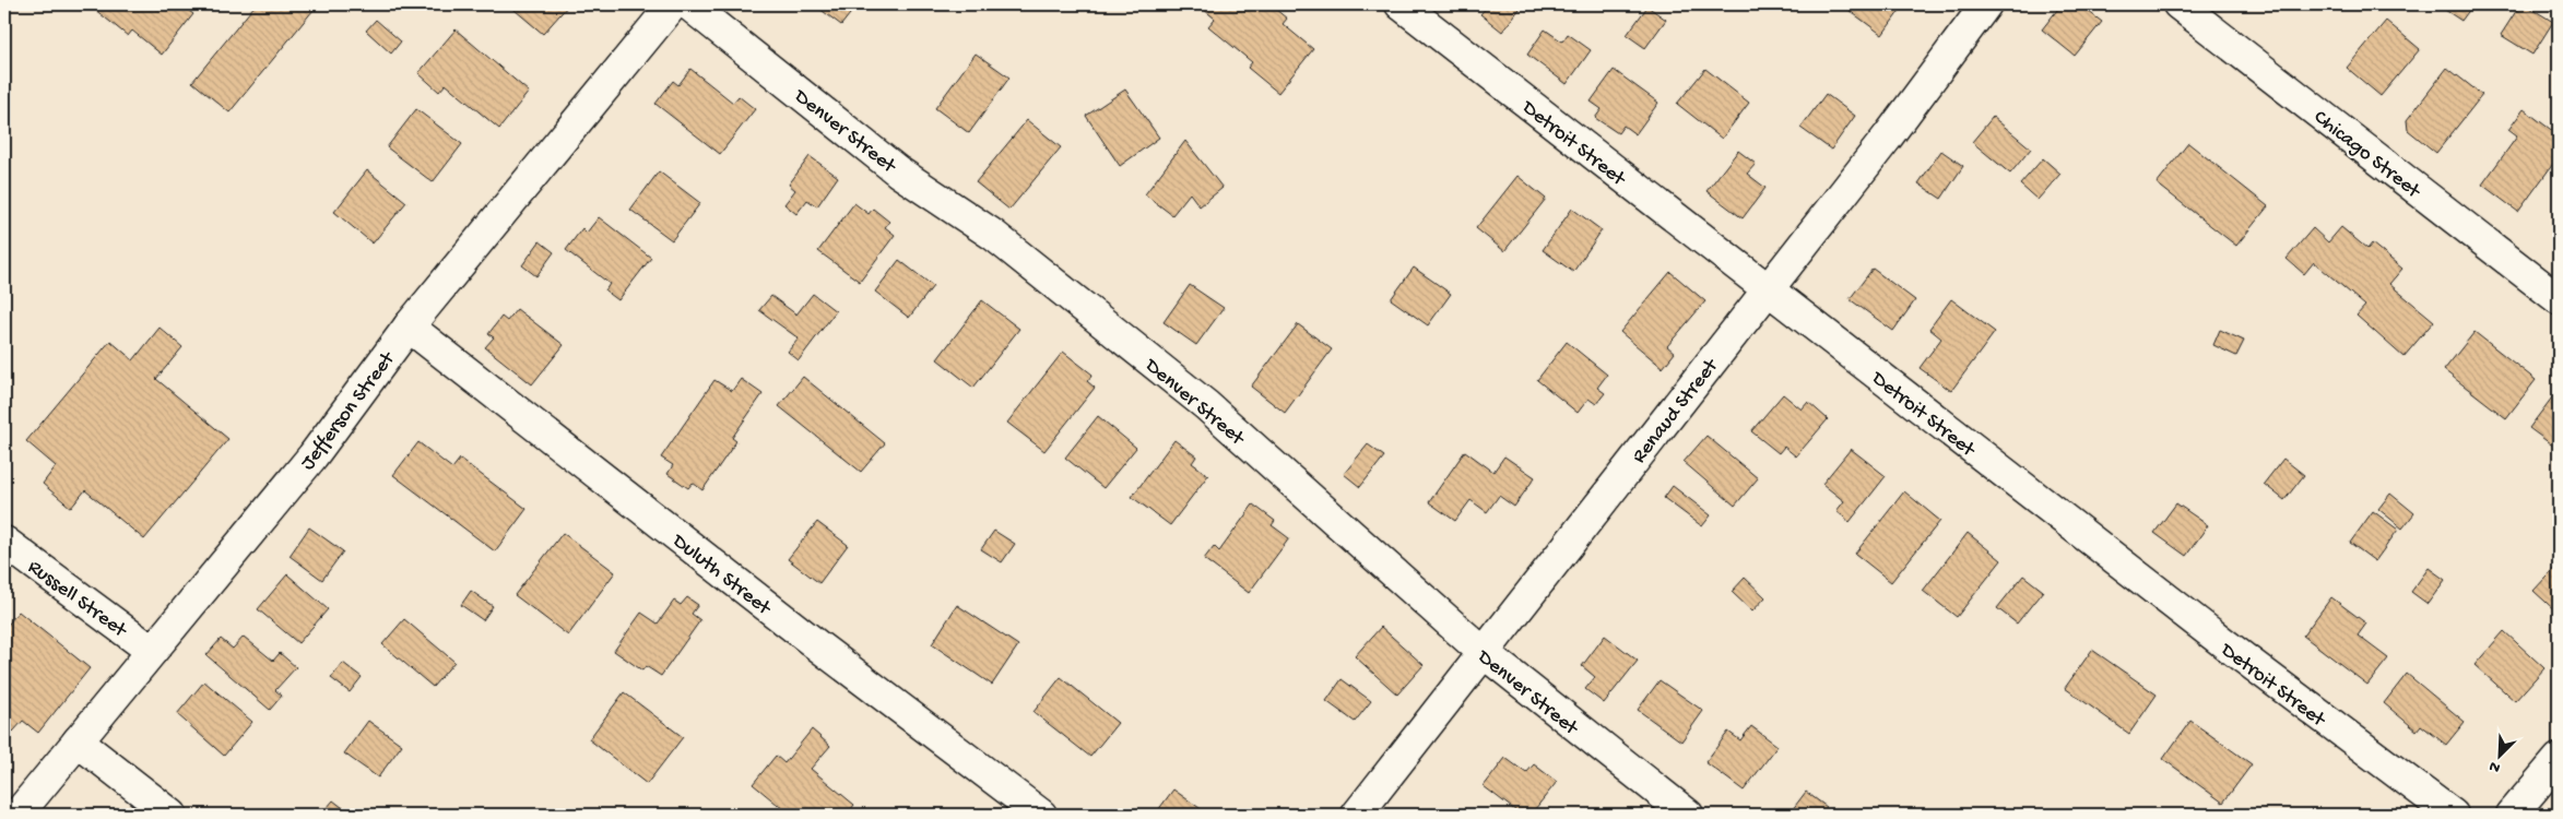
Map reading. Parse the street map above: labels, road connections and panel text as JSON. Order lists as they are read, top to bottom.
{
  "streets": {
    "street": [
      "Denver Street",
      "Detroit Street",
      "Chicago Street",
      "Jefferson Street",
      "Renaud Street",
      "Duluth Street",
      "Russell Street"
    ]
  },
  "crossings": [
    ["Denver Street", "Renaud Street"],
    ["Detroit Street", "Renaud Street"],
    ["Jefferson Street", "Duluth Street"],
    ["Jefferson Street", "Russell Street"]
  ],
  "north": "bottom left"
}
